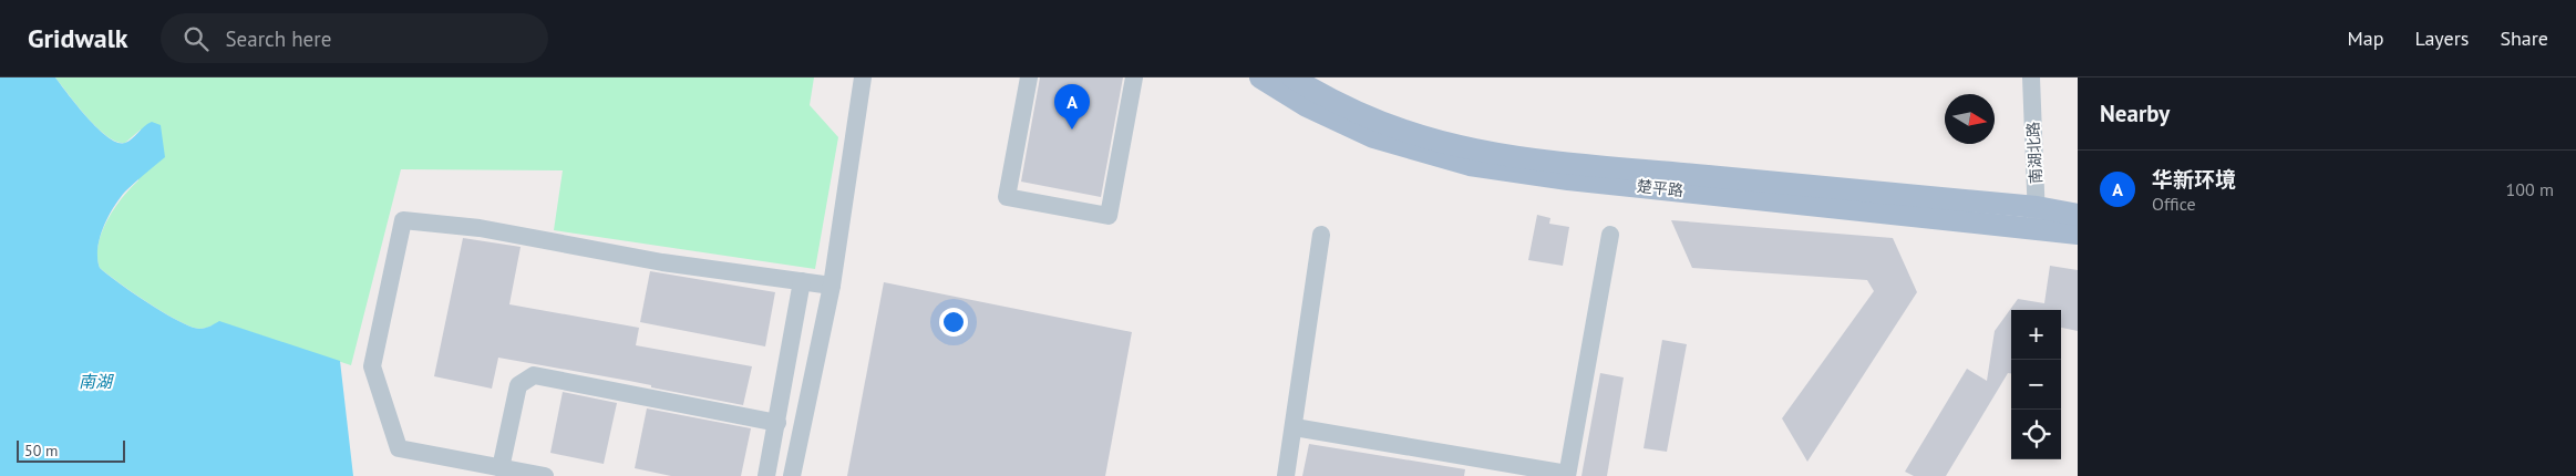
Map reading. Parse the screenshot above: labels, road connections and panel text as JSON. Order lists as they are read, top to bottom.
{
  "streets": {
    "main road": ["楚平路"],
    "street": ["南湖北路"]
  },
  "crossings": [
    ["南湖北路", "楚平路"]
  ],
  "water": ["南湖"],
  "scale_bar": "50 m",
  "north": "right",
  "page": {
    "header": "Gridwalk",
    "search": "Search here",
    "nav": ["Map", "Layers", "Share"],
    "heading": "Nearby",
    "pins": "A",
    "list": [
      {
        "mark": "A",
        "name": "华新环境",
        "note": "Office",
        "value": "100 m"
      }
    ],
    "map_buttons": ["+", "−"],
    "scale": "50 m"
  }
}
